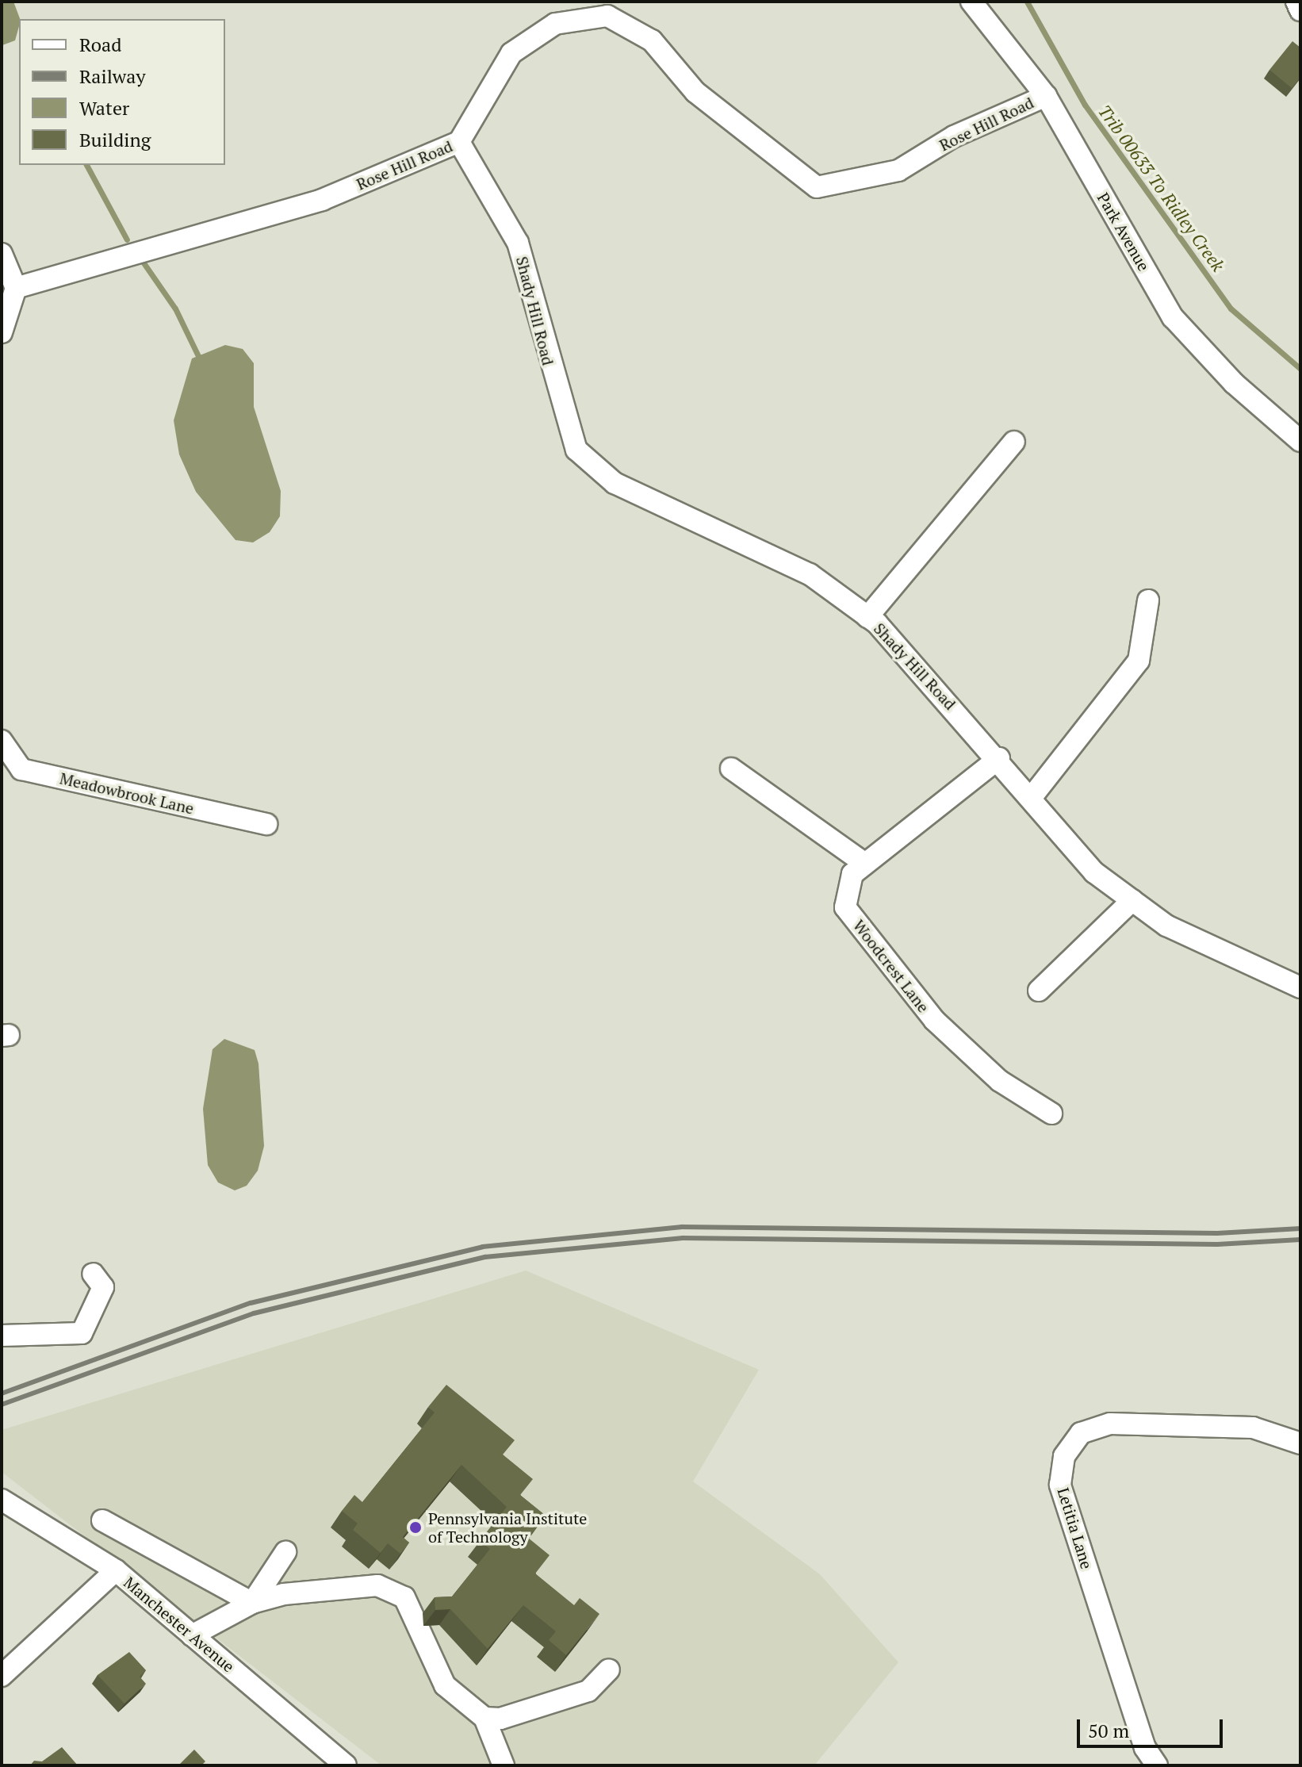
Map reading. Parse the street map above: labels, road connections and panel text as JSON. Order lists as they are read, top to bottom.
{
  "streets": {
    "street": [
      "Rose Hill Road",
      "Park Avenue",
      "Shady Hill Road",
      "Meadowbrook Lane",
      "Woodcrest Lane",
      "Letitia Lane",
      "Manchester Avenue"
    ]
  },
  "crossings": [
    ["Rose Hill Road", "Park Avenue"],
    ["Rose Hill Road", "Shady Hill Road"],
    ["Shady Hill Road", "Woodcrest Lane"]
  ],
  "water": ["Trib 00633 To Ridley Creek"],
  "places": ["Pennsylvania Institute of Technology"],
  "legend": [
    "Road",
    "Railway",
    "Water",
    "Building"
  ],
  "scale_bar": "50 m"
}
